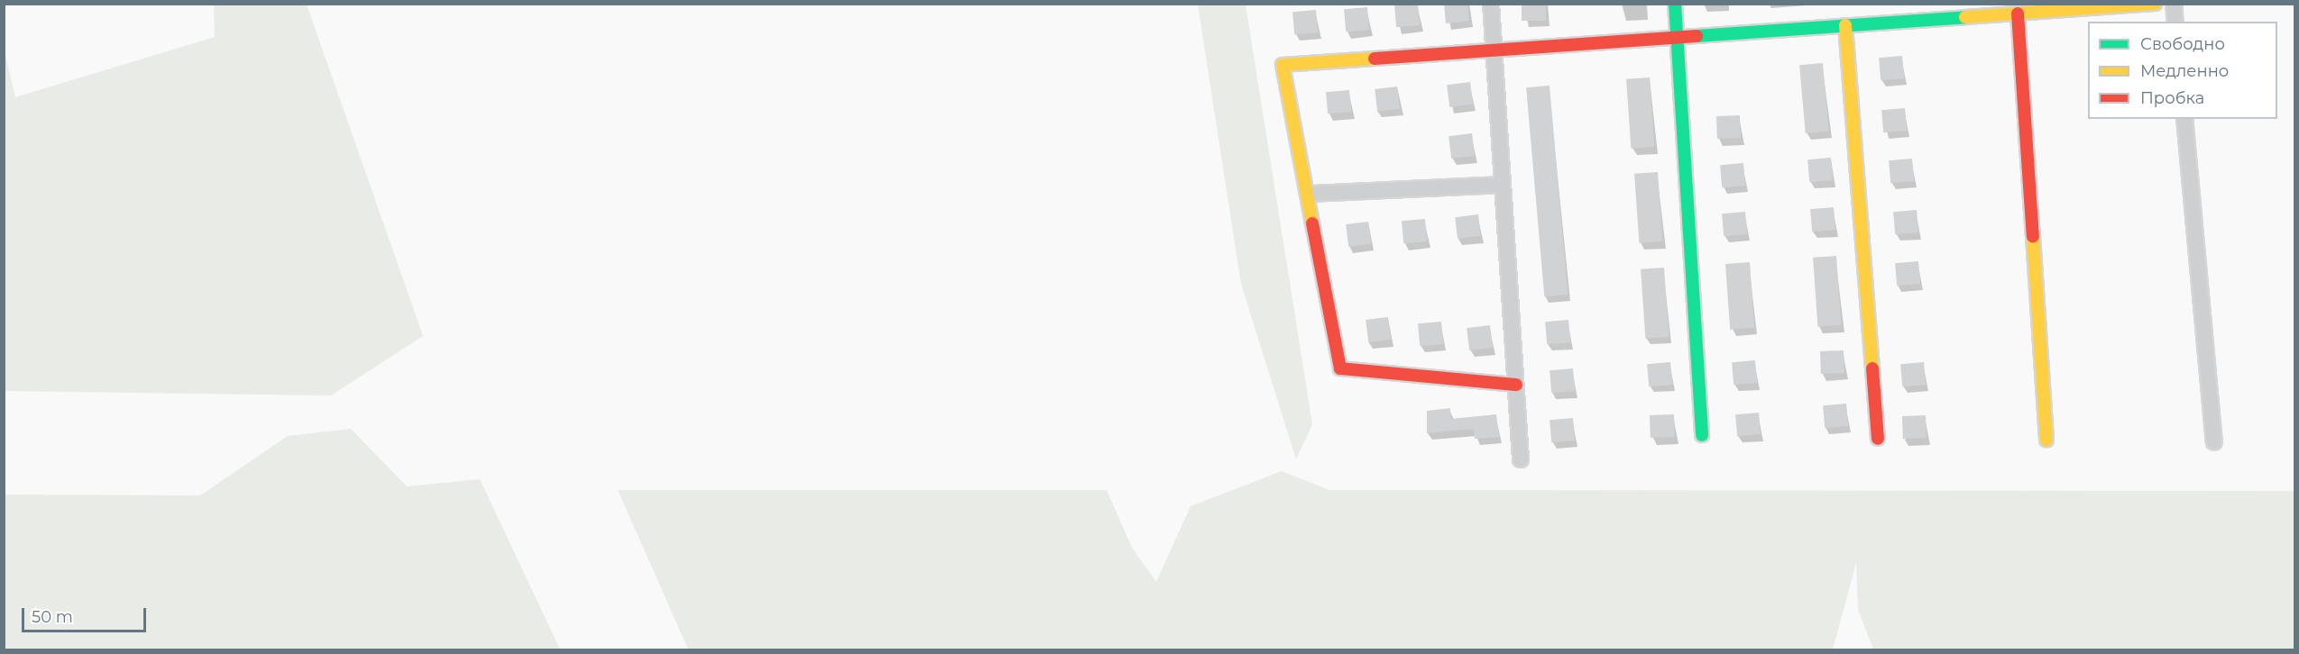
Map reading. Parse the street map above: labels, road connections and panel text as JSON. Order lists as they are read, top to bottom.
{
  "legend": ["Свободно", "Медленно", "Пробка"],
  "scale_bar": "50 m"
}
